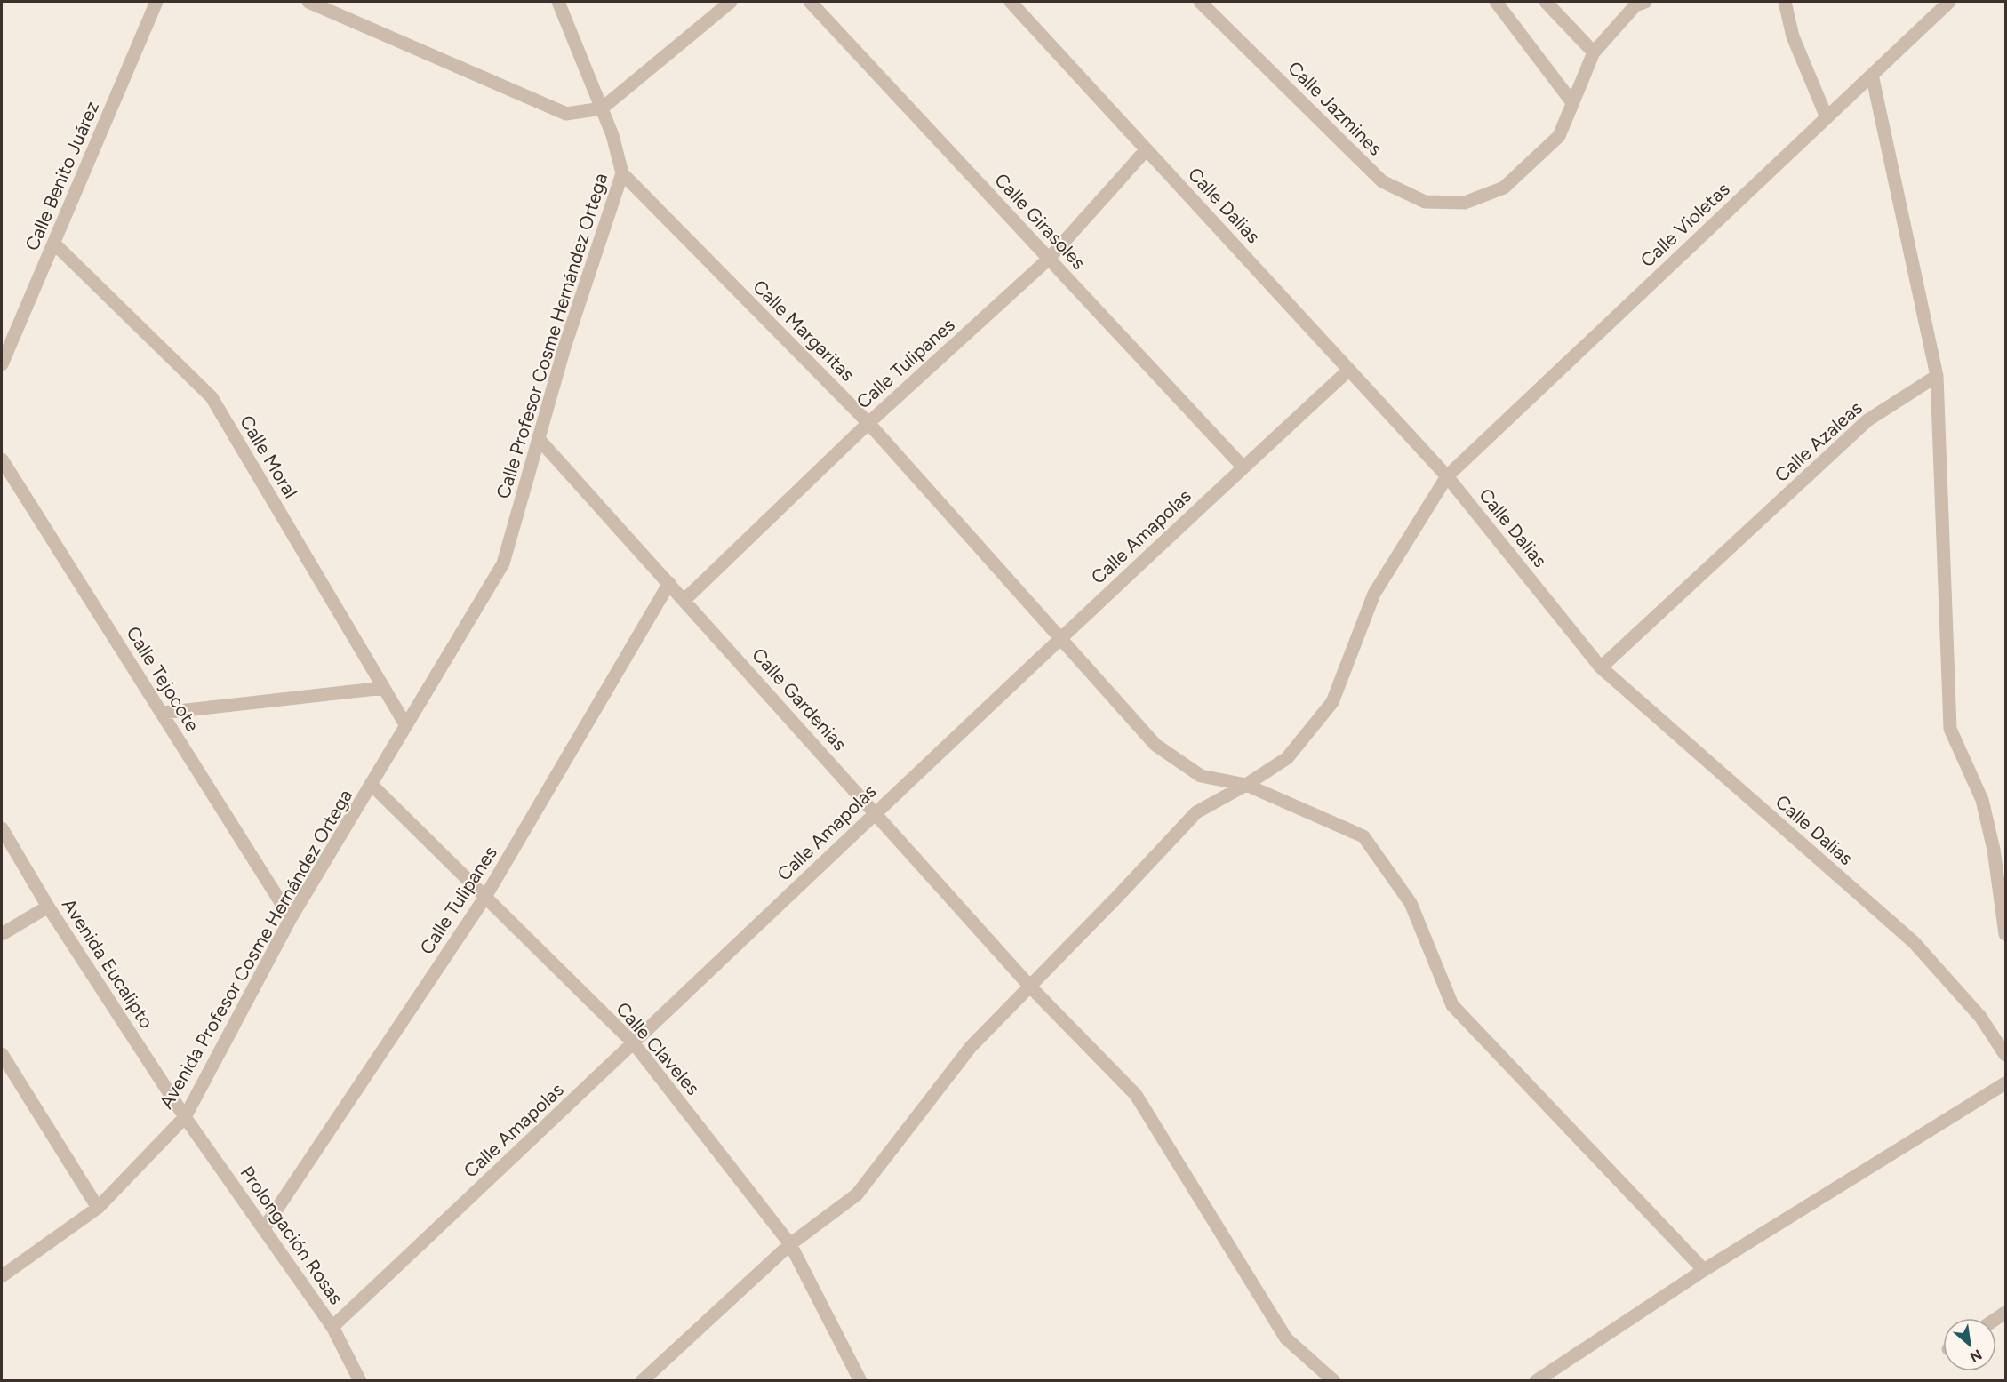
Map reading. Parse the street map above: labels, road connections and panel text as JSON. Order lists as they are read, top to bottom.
{
  "streets": {
    "street": [
      "Calle Jazmines",
      "Calle Benito Juárez",
      "Calle Dalias",
      "Calle Girasoles",
      "Calle Violetas",
      "Calle Margaritas",
      "Calle Profesor Cosme Hernández Ortega",
      "Calle Tulipanes",
      "Calle Azaleas",
      "Calle Moral",
      "Calle Amapolas",
      "Calle Tejocote",
      "Calle Gardenias",
      "Avenida Profesor Cosme Hernández Ortega",
      "Avenida Eucalipto",
      "Calle Claveles",
      "Prolongación Rosas"
    ]
  },
  "crossings": [
    ["Calle Benito Juárez", "Calle Moral"],
    ["Calle Dalias", "Calle Violetas"],
    ["Calle Dalias", "Calle Tulipanes"],
    ["Calle Dalias", "Calle Azaleas"],
    ["Calle Dalias", "Calle Amapolas"],
    ["Calle Girasoles", "Calle Tulipanes"],
    ["Calle Girasoles", "Calle Amapolas"],
    ["Calle Violetas", "Calle Margaritas"],
    ["Calle Violetas", "Calle Gardenias"],
    ["Calle Violetas", "Calle Claveles"],
    ["Calle Margaritas", "Calle Profesor Cosme Hernández Ortega"],
    ["Calle Margaritas", "Calle Tulipanes"],
    ["Calle Margaritas", "Calle Amapolas"],
    ["Calle Profesor Cosme Hernández Ortega", "Calle Gardenias"],
    ["Calle Profesor Cosme Hernández Ortega", "Avenida Profesor Cosme Hernández Ortega"],
    ["Calle Tulipanes", "Calle Gardenias"],
    ["Calle Tulipanes", "Calle Claveles"],
    ["Calle Tulipanes", "Prolongación Rosas"],
    ["Calle Moral", "Avenida Profesor Cosme Hernández Ortega"],
    ["Calle Amapolas", "Calle Gardenias"],
    ["Calle Amapolas", "Calle Claveles"],
    ["Calle Amapolas", "Prolongación Rosas"],
    ["Calle Tejocote", "Avenida Profesor Cosme Hernández Ortega"],
    ["Avenida Profesor Cosme Hernández Ortega", "Avenida Eucalipto"],
    ["Avenida Profesor Cosme Hernández Ortega", "Calle Claveles"],
    ["Avenida Profesor Cosme Hernández Ortega", "Prolongación Rosas"],
    ["Avenida Eucalipto", "Prolongación Rosas"]
  ],
  "north": "bottom right"
}
